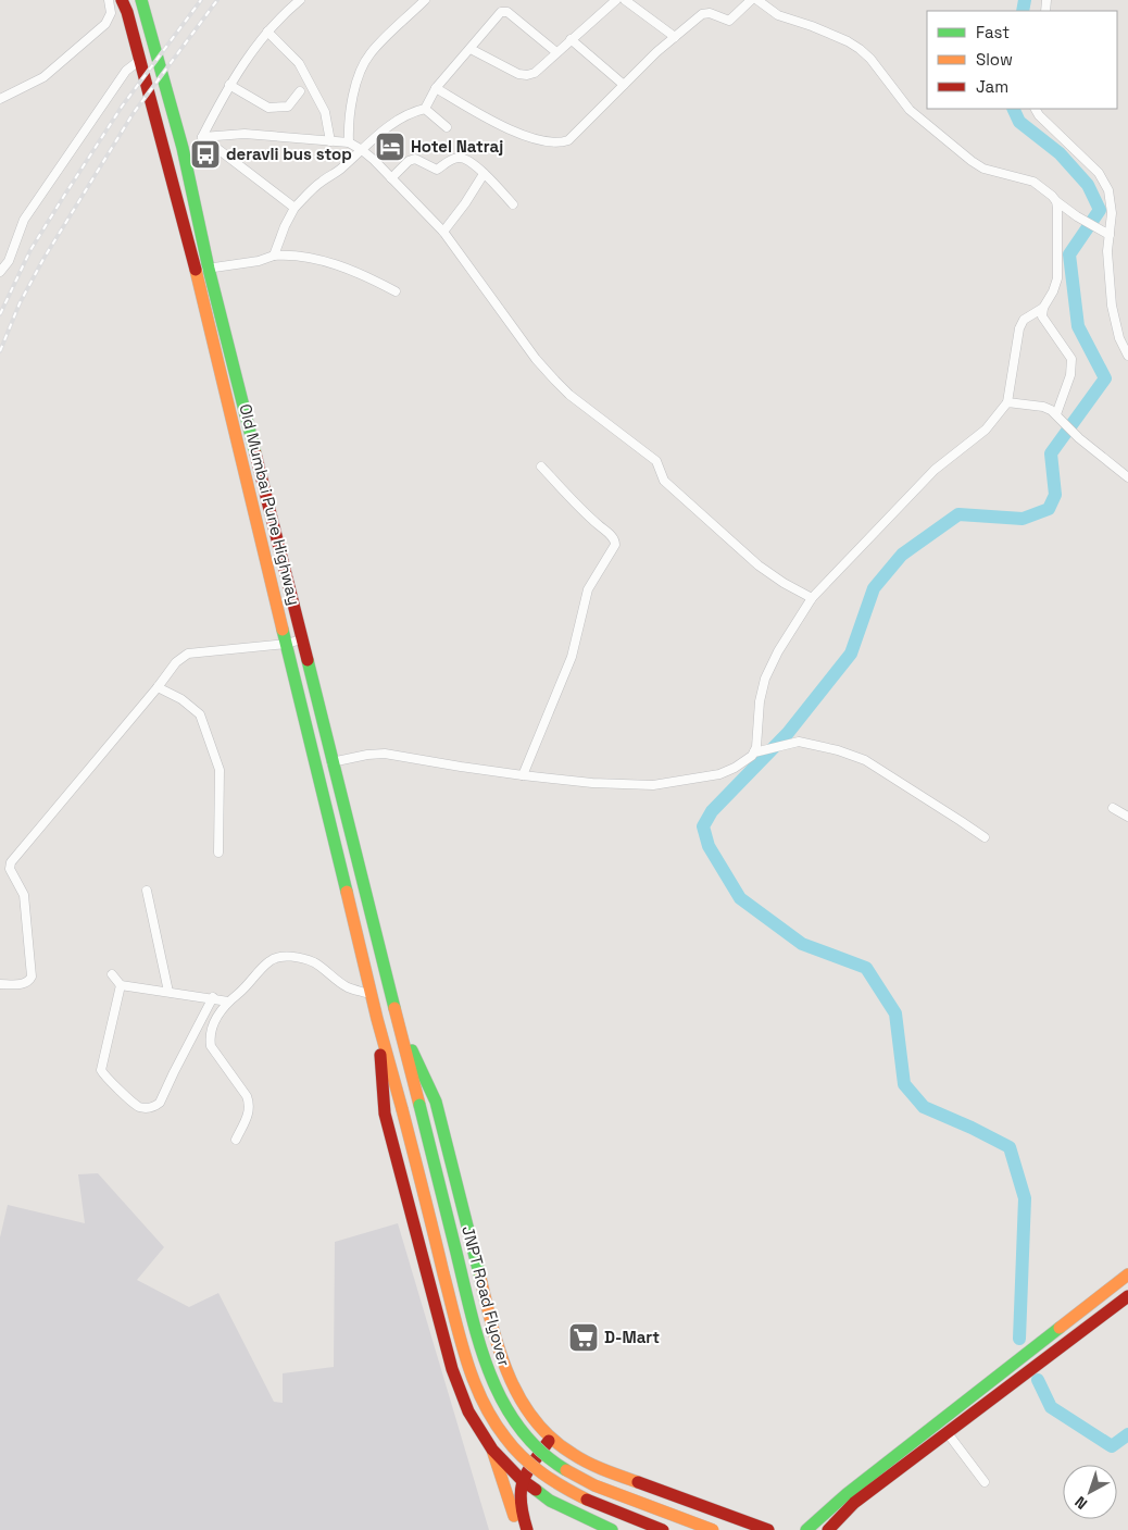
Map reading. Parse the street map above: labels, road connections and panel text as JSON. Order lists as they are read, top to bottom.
{
  "streets": {
    "highway": ["Old Mumbai Pune Highway", "JNPT Road Flyover"]
  },
  "crossings": [
    ["Old Mumbai Pune Highway", "JNPT Road Flyover"]
  ],
  "places": {
    "hotel": ["Hotel Natraj"],
    "bus stop": ["deravli bus stop"],
    "supermarket": ["D-Mart"]
  },
  "legend": ["Fast", "Slow", "Jam"],
  "north": "bottom left"
}
